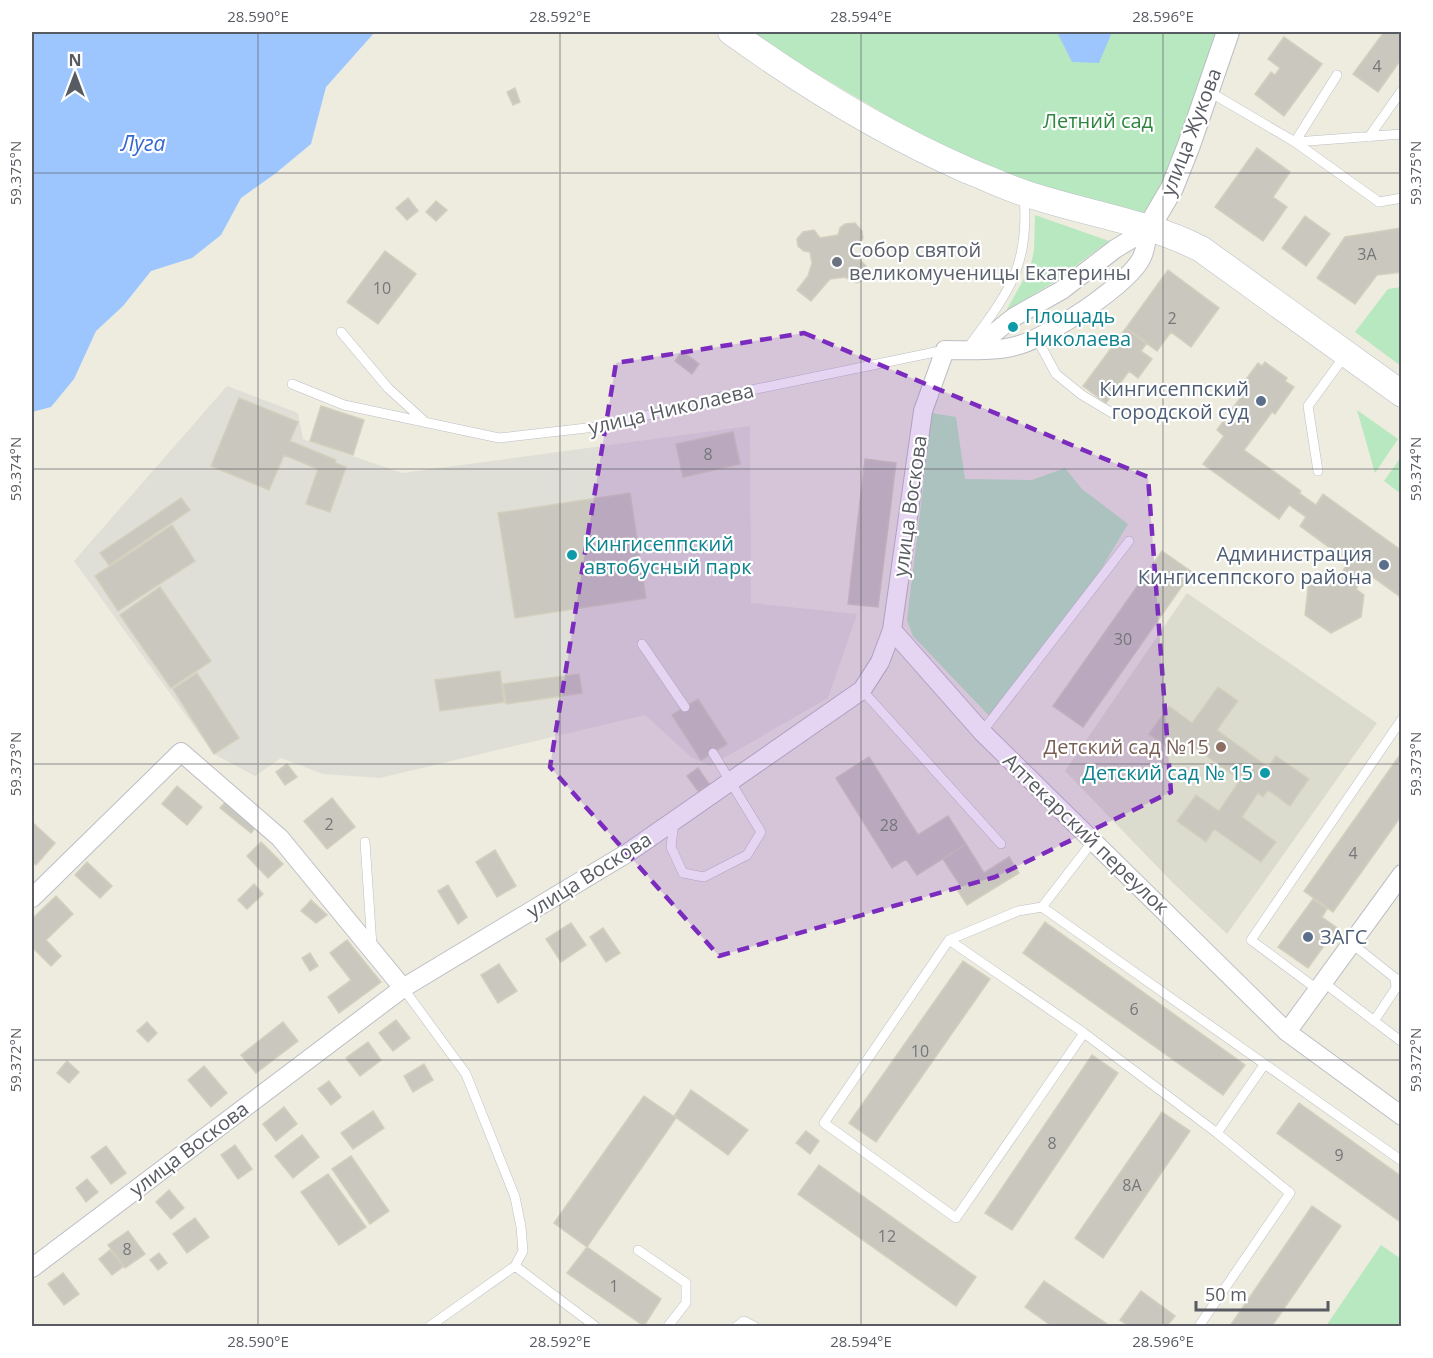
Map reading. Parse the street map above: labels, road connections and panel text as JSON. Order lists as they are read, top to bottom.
{
  "streets": {
    "street": ["улица Жукова", "улица Воскова", "Аптекарский переулок"],
    "lane": ["улица Николаева"]
  },
  "crossings": [
    ["улица Николаева", "улица Воскова"],
    ["улица Воскова", "Аптекарский переулок"]
  ],
  "water": ["Луга"],
  "parks": ["Летний сад"],
  "places": [
    "Собор святой великомученицы Екатерины",
    "Площадь Николаева",
    "Кингисеппский городской суд",
    "Кингисеппский автобусный парк",
    "Администрация Кингисеппского района",
    "Детский сад №15",
    "Детский сад № 15",
    "ЗАГС"
  ],
  "house_numbers": [
    "4",
    "3А",
    "10",
    "2",
    "8",
    "30",
    "2",
    "28",
    "4",
    "6",
    "10",
    "8",
    "9",
    "8А",
    "12",
    "8",
    "1"
  ],
  "scale_bar": "50 m",
  "north": "top",
  "coordinates": [
    "28.590°E",
    "28.592°E",
    "28.594°E",
    "28.596°E",
    "59.375°N",
    "59.374°N",
    "59.373°N",
    "59.372°N"
  ]
}
